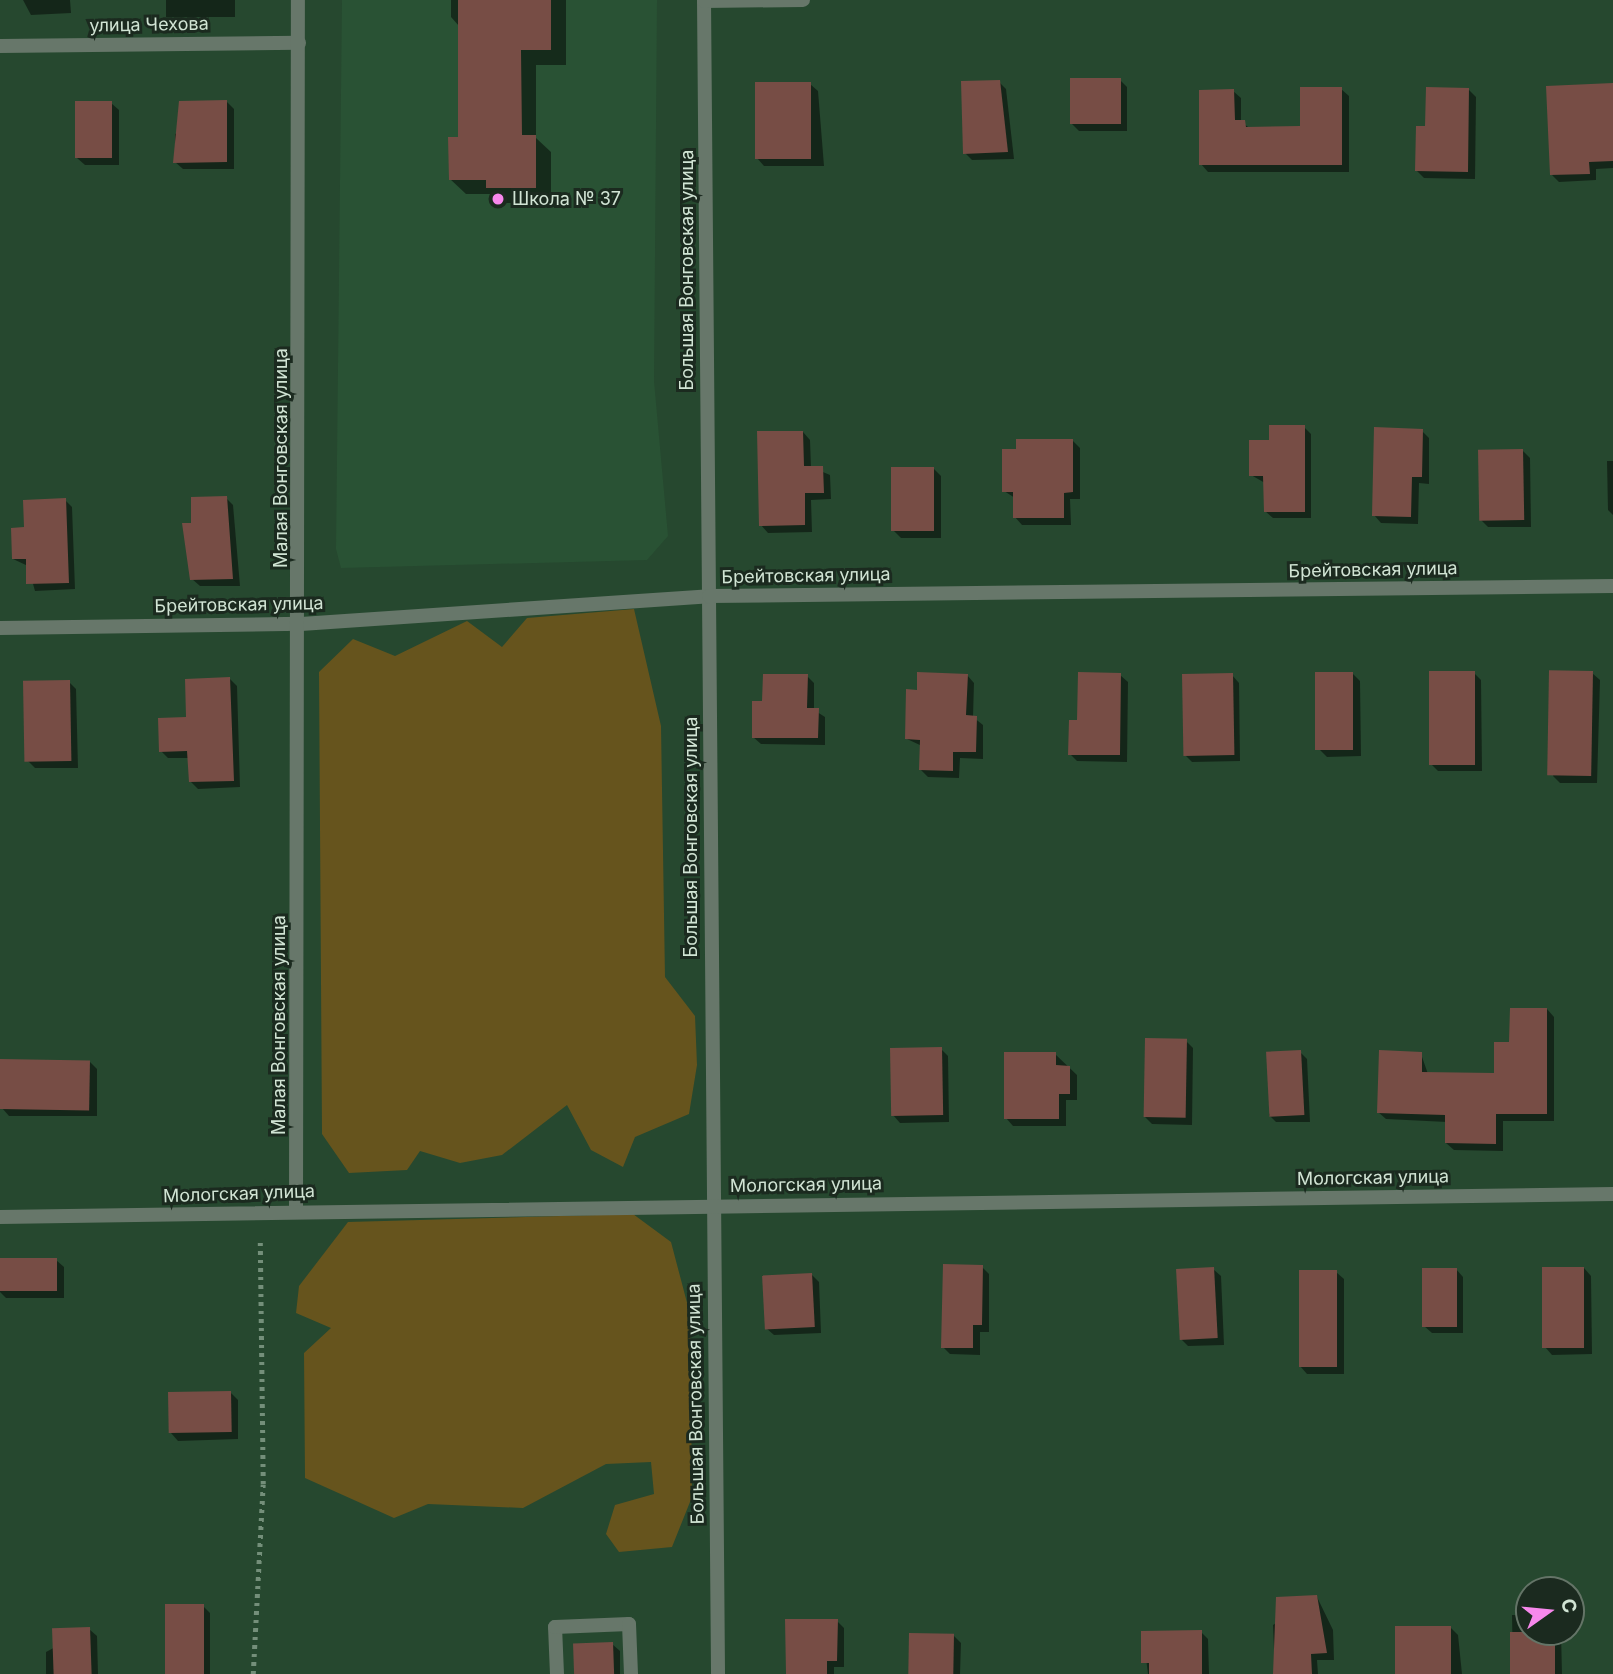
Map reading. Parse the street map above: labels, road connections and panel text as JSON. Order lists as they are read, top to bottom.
{
  "streets": {
    "street": [
      "улица Чехова",
      "Большая Вонговская улица",
      "Малая Вонговская улица",
      "Брейтовская улица",
      "Мологская улица"
    ]
  },
  "crossings": [
    ["улица Чехова", "Малая Вонговская улица"],
    ["Большая Вонговская улица", "Брейтовская улица"],
    ["Большая Вонговская улица", "Мологская улица"],
    ["Малая Вонговская улица", "Брейтовская улица"],
    ["Малая Вонговская улица", "Мологская улица"]
  ],
  "places": ["Школа № 37"],
  "north": "right"
}
